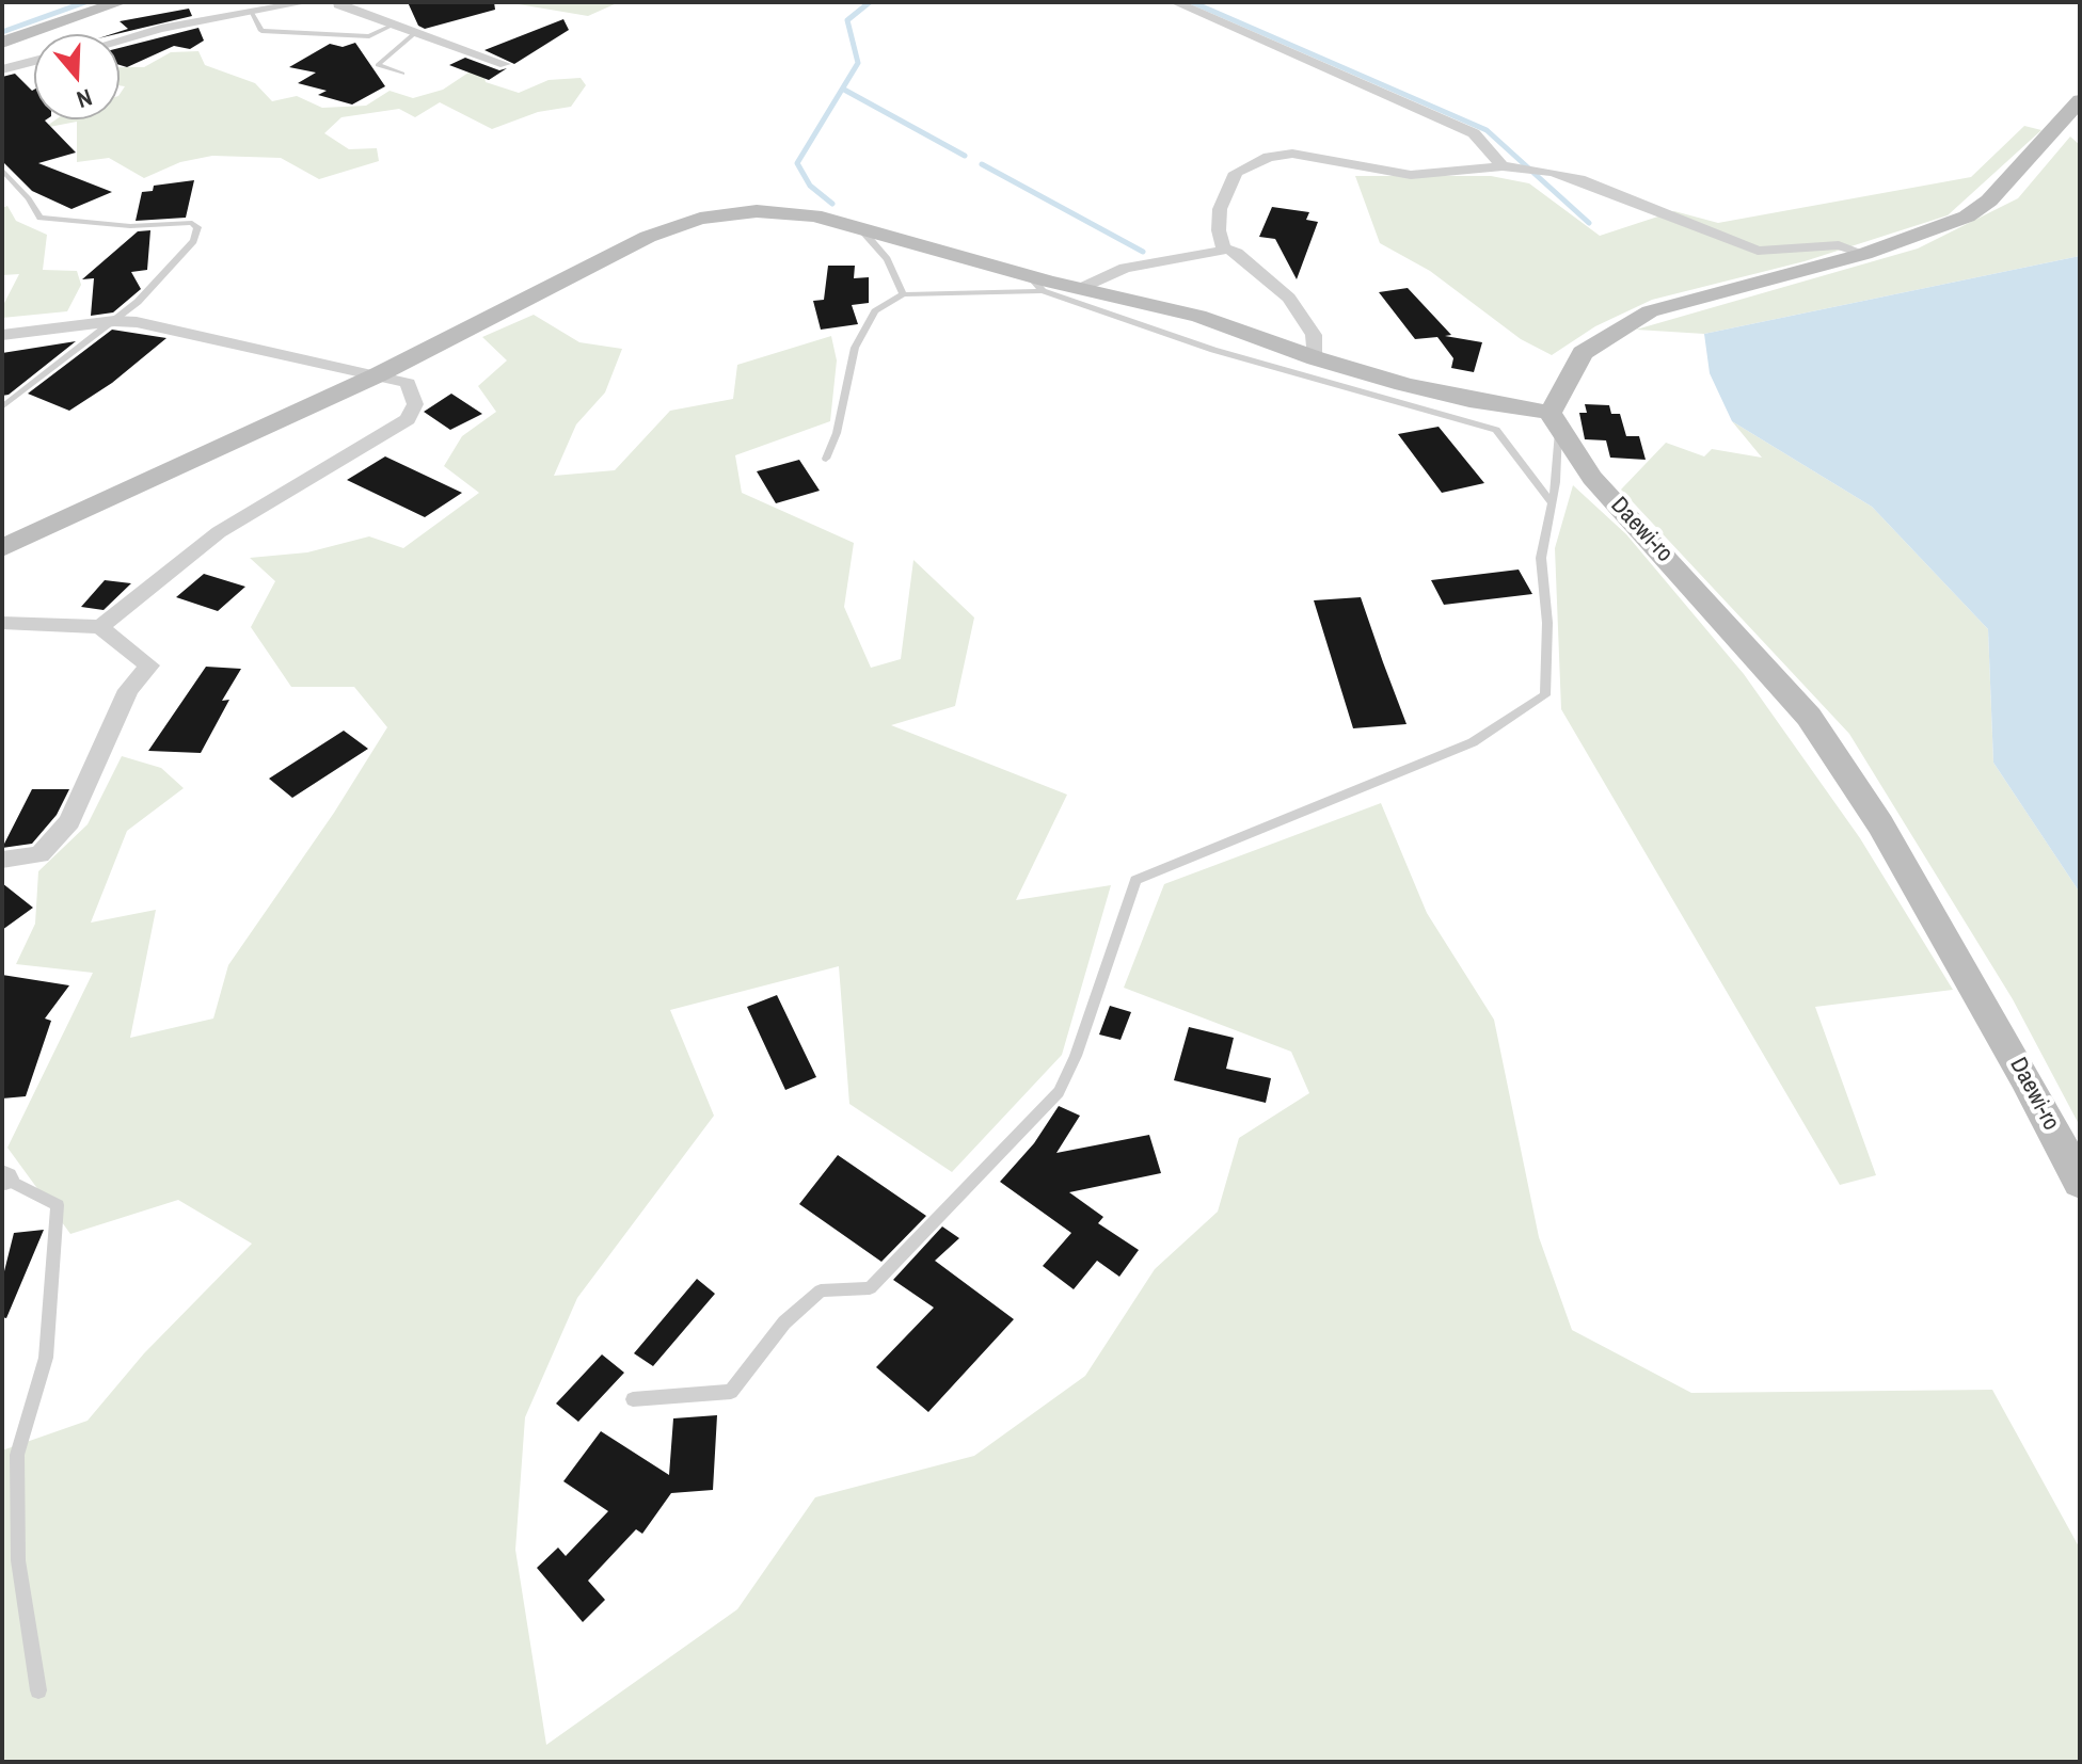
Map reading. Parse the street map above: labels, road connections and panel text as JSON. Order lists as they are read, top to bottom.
{
  "streets": {
    "street": ["Daewi-ro"]
  },
  "north": "bottom"
}
